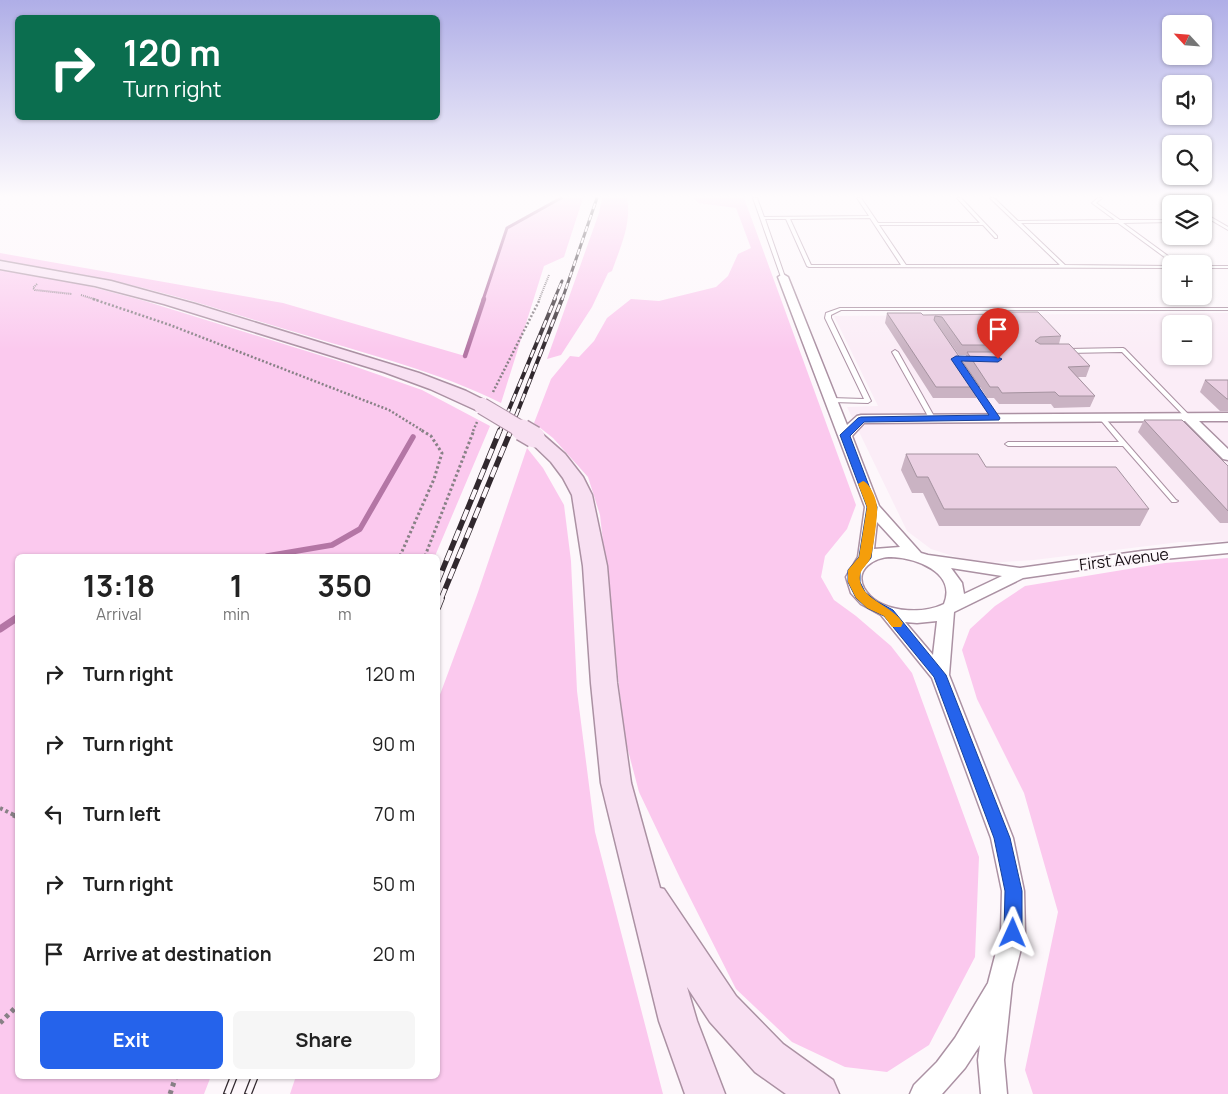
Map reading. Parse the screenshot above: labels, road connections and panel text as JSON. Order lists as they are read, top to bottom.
{
  "streets": {
    "street": ["First Avenue"]
  },
  "north": "top left",
  "page": {
    "map_buttons": ["+", "−"],
    "turn": ["120 m", "Turn right"],
    "eta": [
      "13:18",
      "Arrival",
      "1",
      "min",
      "350",
      "m"
    ],
    "list": [
      {
        "name": "Turn right",
        "value": "120 m"
      },
      {
        "name": "Turn right",
        "value": "90 m"
      },
      {
        "name": "Turn left",
        "value": "70 m"
      },
      {
        "name": "Turn right",
        "value": "50 m"
      },
      {
        "name": "Arrive at destination",
        "value": "20 m"
      }
    ],
    "buttons": ["Exit", "Share"]
  }
}
